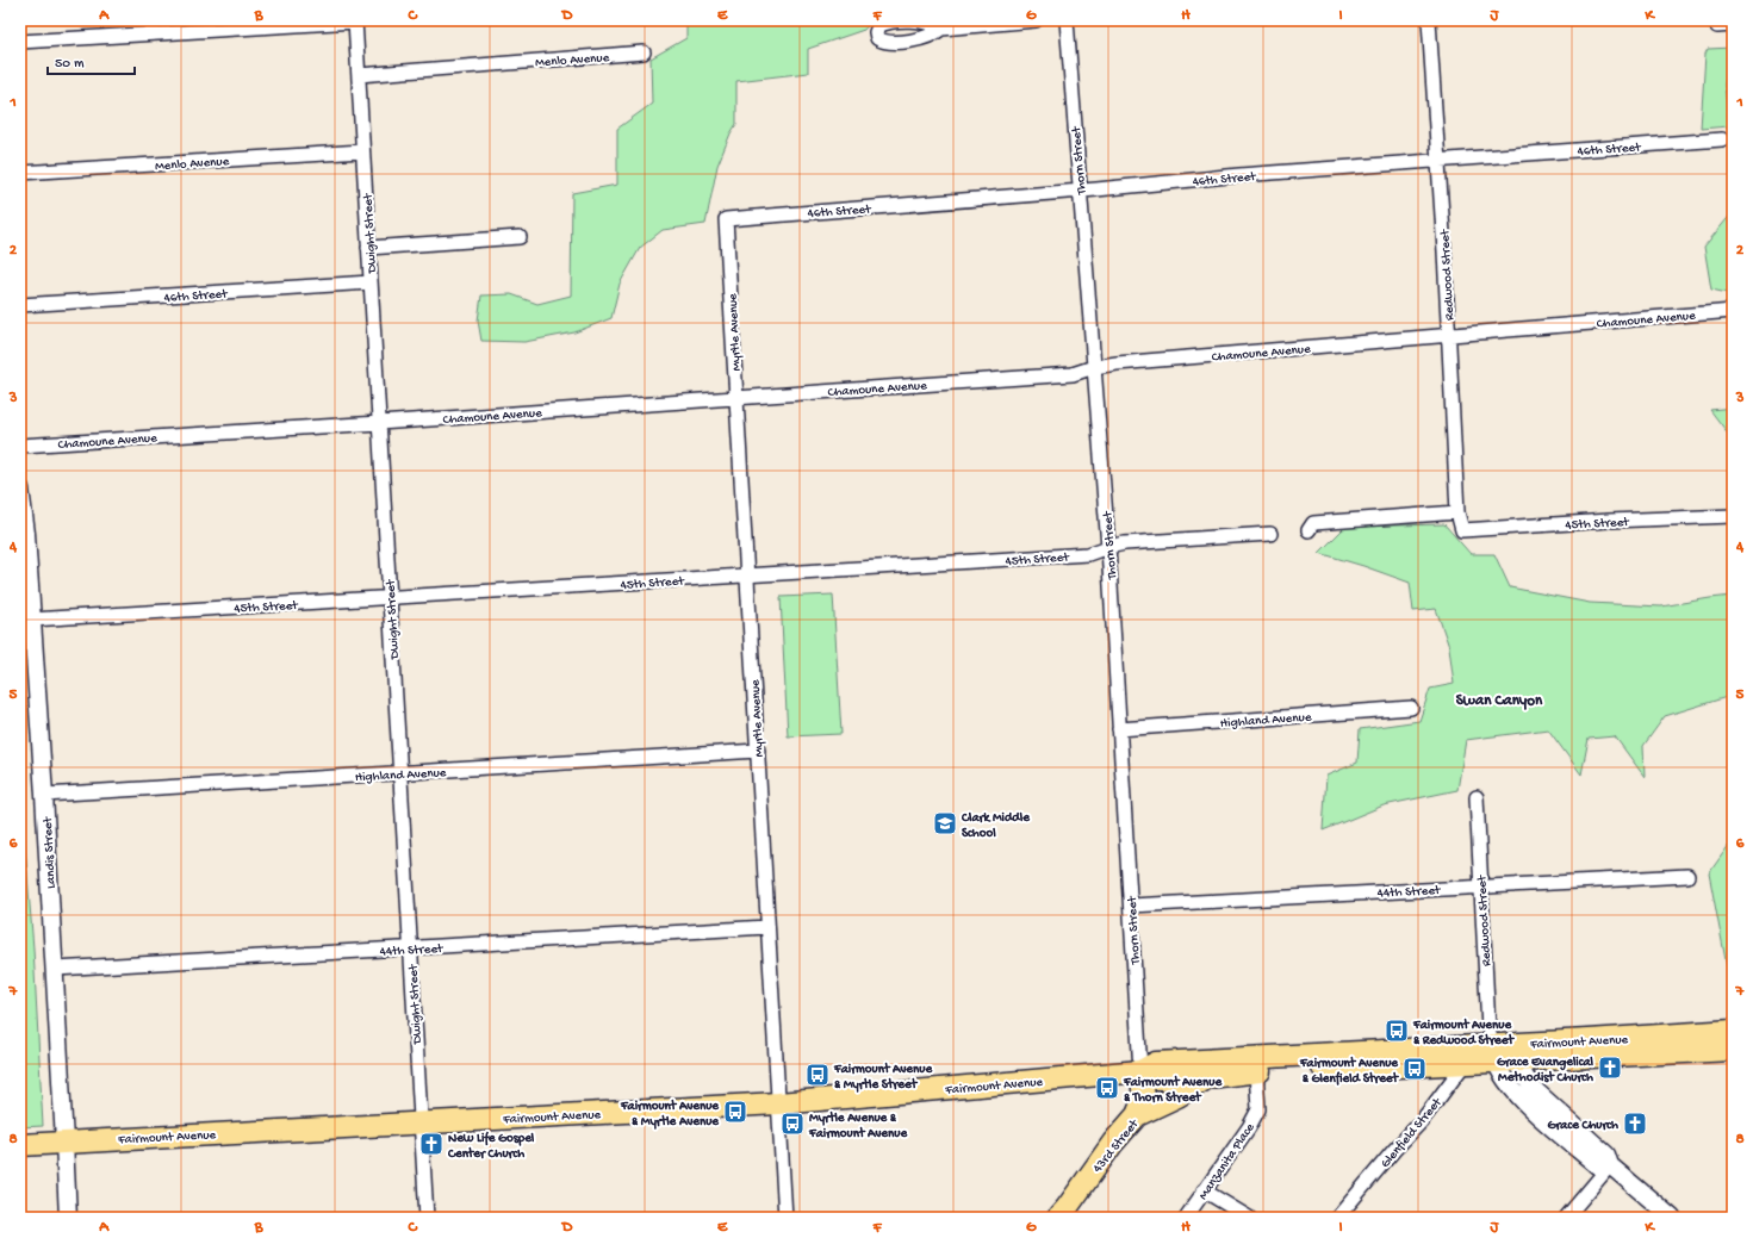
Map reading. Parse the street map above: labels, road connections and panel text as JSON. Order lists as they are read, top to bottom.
{
  "streets": {
    "main road": ["Fairmount Avenue", "43rd Street"],
    "street": [
      "Menlo Avenue",
      "46th Street",
      "Thorn Street",
      "Dwight Street",
      "Redwood Street",
      "Chamoune Avenue",
      "Myrtle Avenue",
      "45th Street",
      "Highland Avenue",
      "Landis Street",
      "44th Street",
      "Glenfield Street",
      "Manzanita Place"
    ]
  },
  "crossings": [
    ["Menlo Avenue", "Dwight Street"],
    ["46th Street", "Thorn Street"],
    ["46th Street", "Dwight Street"],
    ["46th Street", "Redwood Street"],
    ["46th Street", "Myrtle Avenue"],
    ["Thorn Street", "Chamoune Avenue"],
    ["Thorn Street", "45th Street"],
    ["Thorn Street", "Highland Avenue"],
    ["Thorn Street", "44th Street"],
    ["Thorn Street", "Fairmount Avenue"],
    ["Dwight Street", "Chamoune Avenue"],
    ["Dwight Street", "45th Street"],
    ["Dwight Street", "Highland Avenue"],
    ["Dwight Street", "44th Street"],
    ["Dwight Street", "Fairmount Avenue"],
    ["Redwood Street", "Chamoune Avenue"],
    ["Redwood Street", "45th Street"],
    ["Redwood Street", "44th Street"],
    ["Redwood Street", "Fairmount Avenue"],
    ["Chamoune Avenue", "Myrtle Avenue"],
    ["Myrtle Avenue", "45th Street"],
    ["Myrtle Avenue", "Highland Avenue"],
    ["Myrtle Avenue", "44th Street"],
    ["Myrtle Avenue", "Fairmount Avenue"],
    ["45th Street", "Landis Street"],
    ["Highland Avenue", "Landis Street"],
    ["Landis Street", "44th Street"],
    ["Landis Street", "Fairmount Avenue"],
    ["Fairmount Avenue", "Glenfield Street"],
    ["Fairmount Avenue", "43rd Street"],
    ["Fairmount Avenue", "Manzanita Place"]
  ],
  "districts": ["Swan Canyon"],
  "places": {
    "school or university": ["Clark Middle School"],
    "bus stop": [
      "Fairmount Avenue & Redwood Street",
      "Fairmount Avenue & Glenfield Street",
      "Fairmount Avenue & Myrtle Street",
      "Fairmount Avenue & Thorn Street",
      "Fairmount Avenue & Myrtle Avenue",
      "Myrtle Avenue & Fairmount Avenue"
    ],
    "church": ["Grace Evangelical Methodist Church", "Grace Church", "New Life Gospel Center Church"]
  },
  "scale_bar": "50 m",
  "grid": {
    "columns": [
      "A",
      "B",
      "C",
      "D",
      "E",
      "F",
      "G",
      "H",
      "I",
      "J",
      "K"
    ],
    "rows": [
      "1",
      "2",
      "3",
      "4",
      "5",
      "6",
      "7",
      "8"
    ]
  }
}
